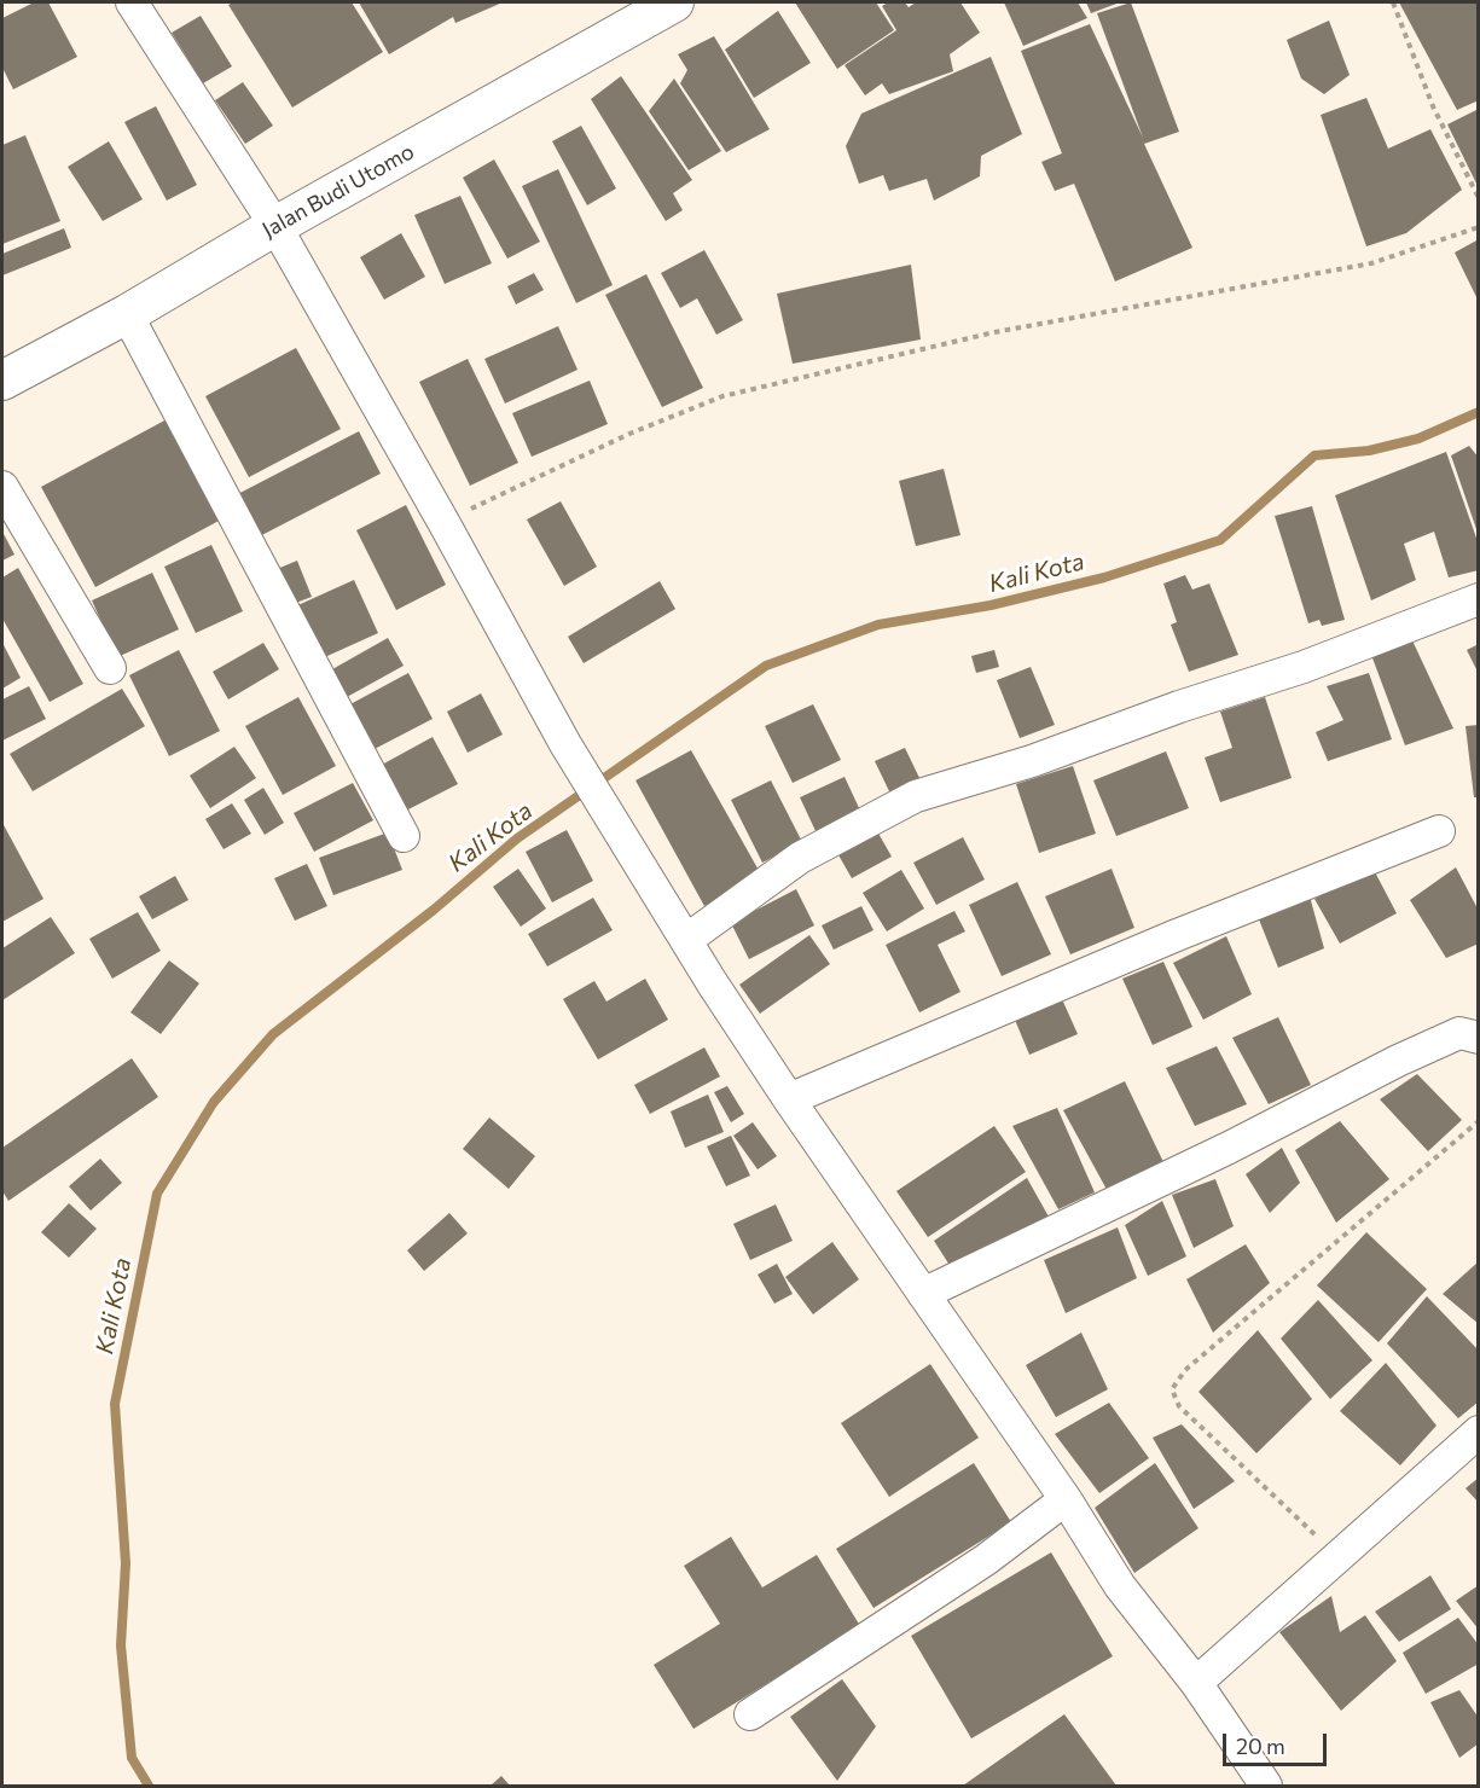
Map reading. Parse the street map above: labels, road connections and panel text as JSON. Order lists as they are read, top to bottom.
{
  "streets": {
    "street": ["Jalan Budi Utomo"]
  },
  "water": ["Kali Kota"],
  "scale_bar": "20 m"
}
